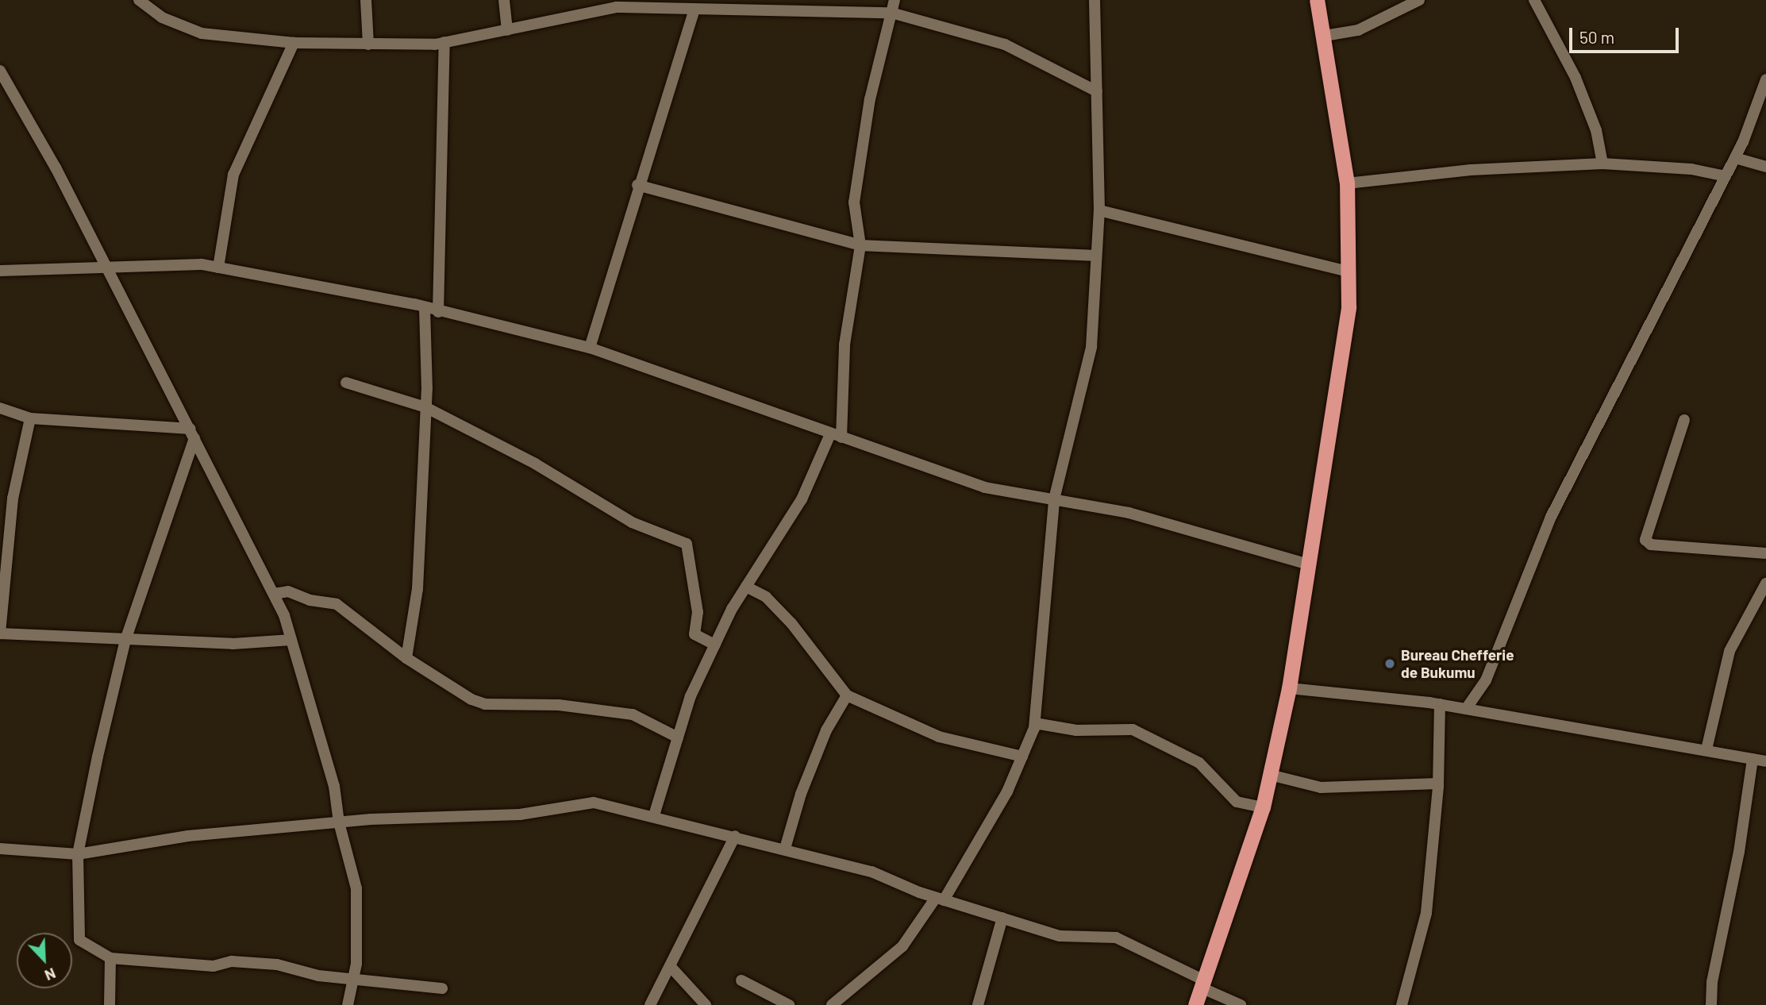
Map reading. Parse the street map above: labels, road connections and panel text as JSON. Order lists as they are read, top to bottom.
{
  "places": ["Bureau Chefferie de Bukumu"],
  "scale_bar": "50 m",
  "north": "bottom right"
}
